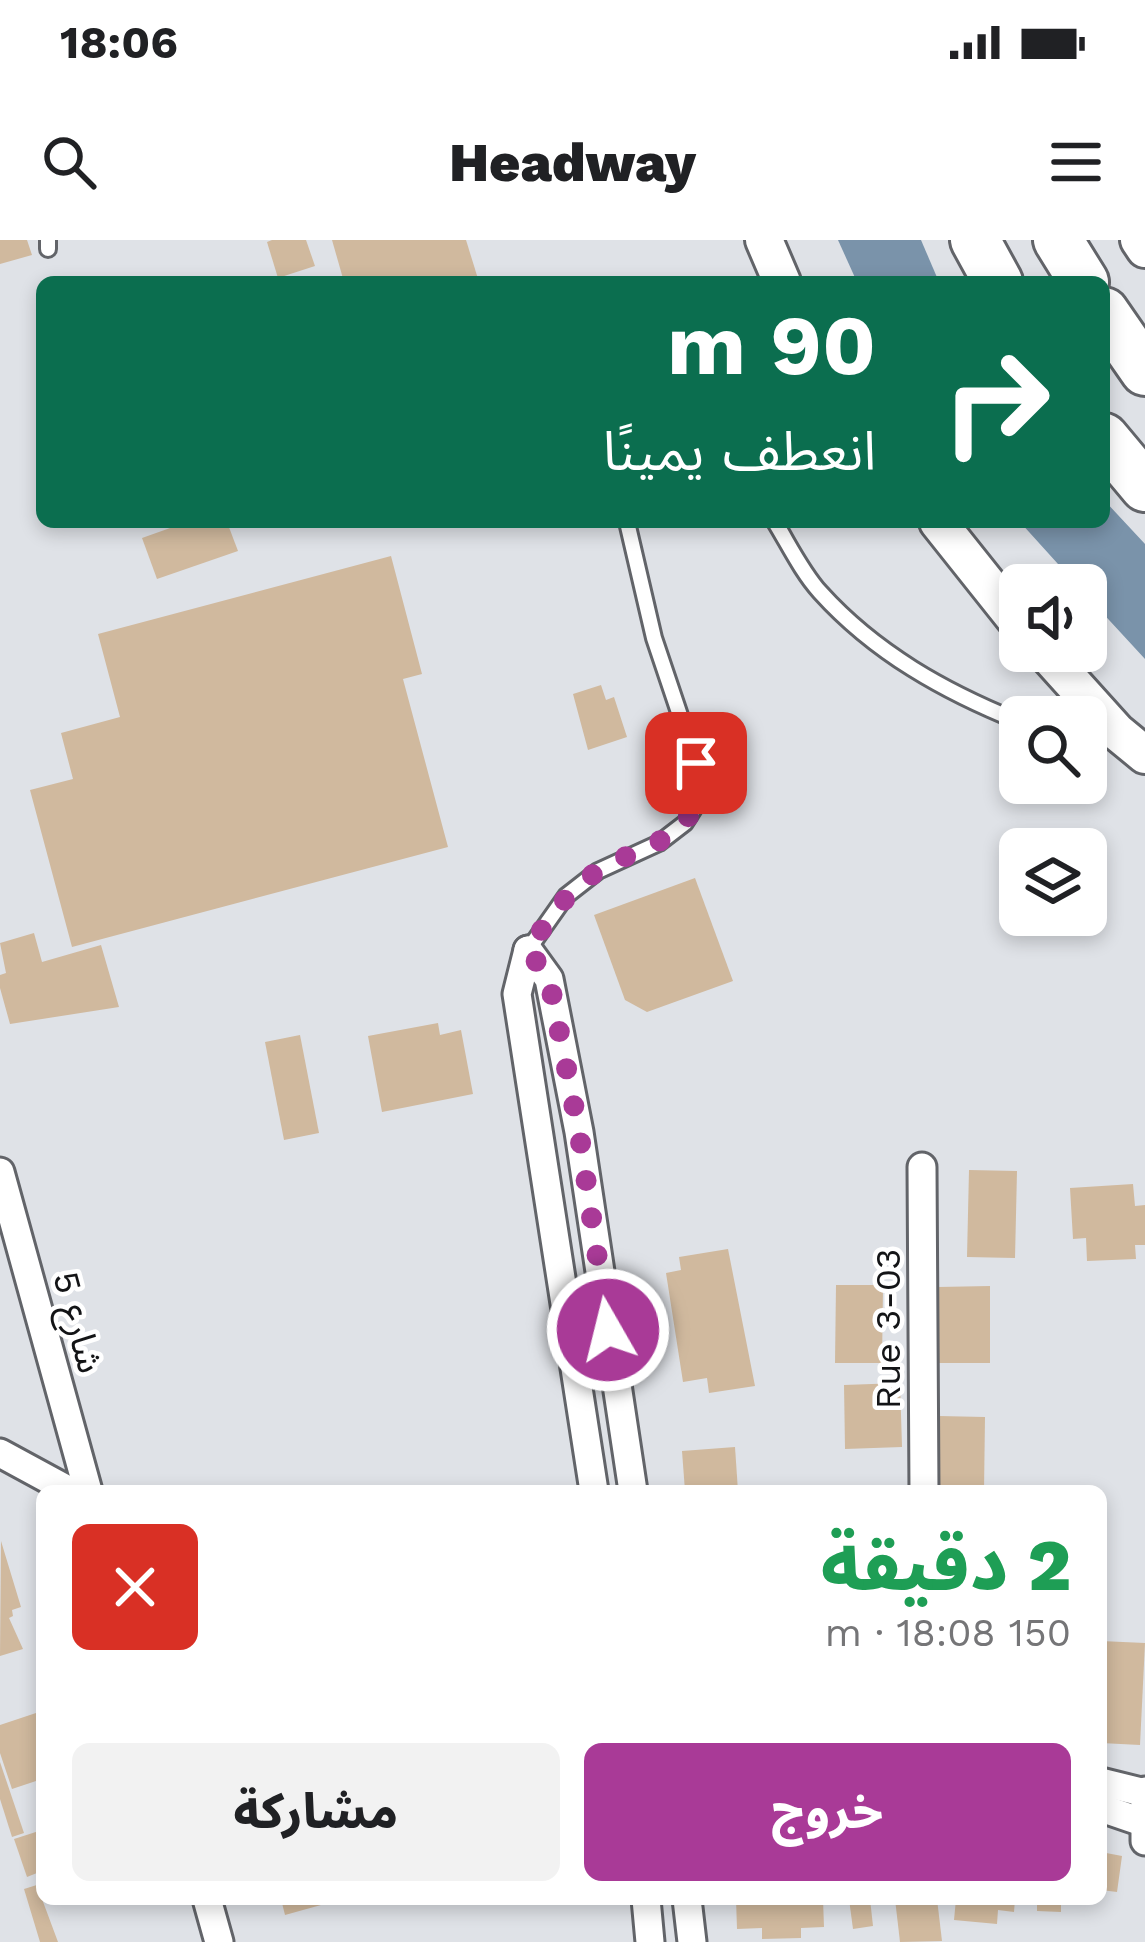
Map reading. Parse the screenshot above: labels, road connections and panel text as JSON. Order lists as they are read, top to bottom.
{
  "streets": {
    "street": ["شارع 5", "Rue 3-03"]
  },
  "page": {
    "status": "18:06",
    "header": "Headway",
    "turn": ["90 m", "انعطف يمينًا"],
    "heading": ["2 دقيقة", "150 m · 18:08"],
    "buttons": ["خروج", "مشاركة"]
  }
}
